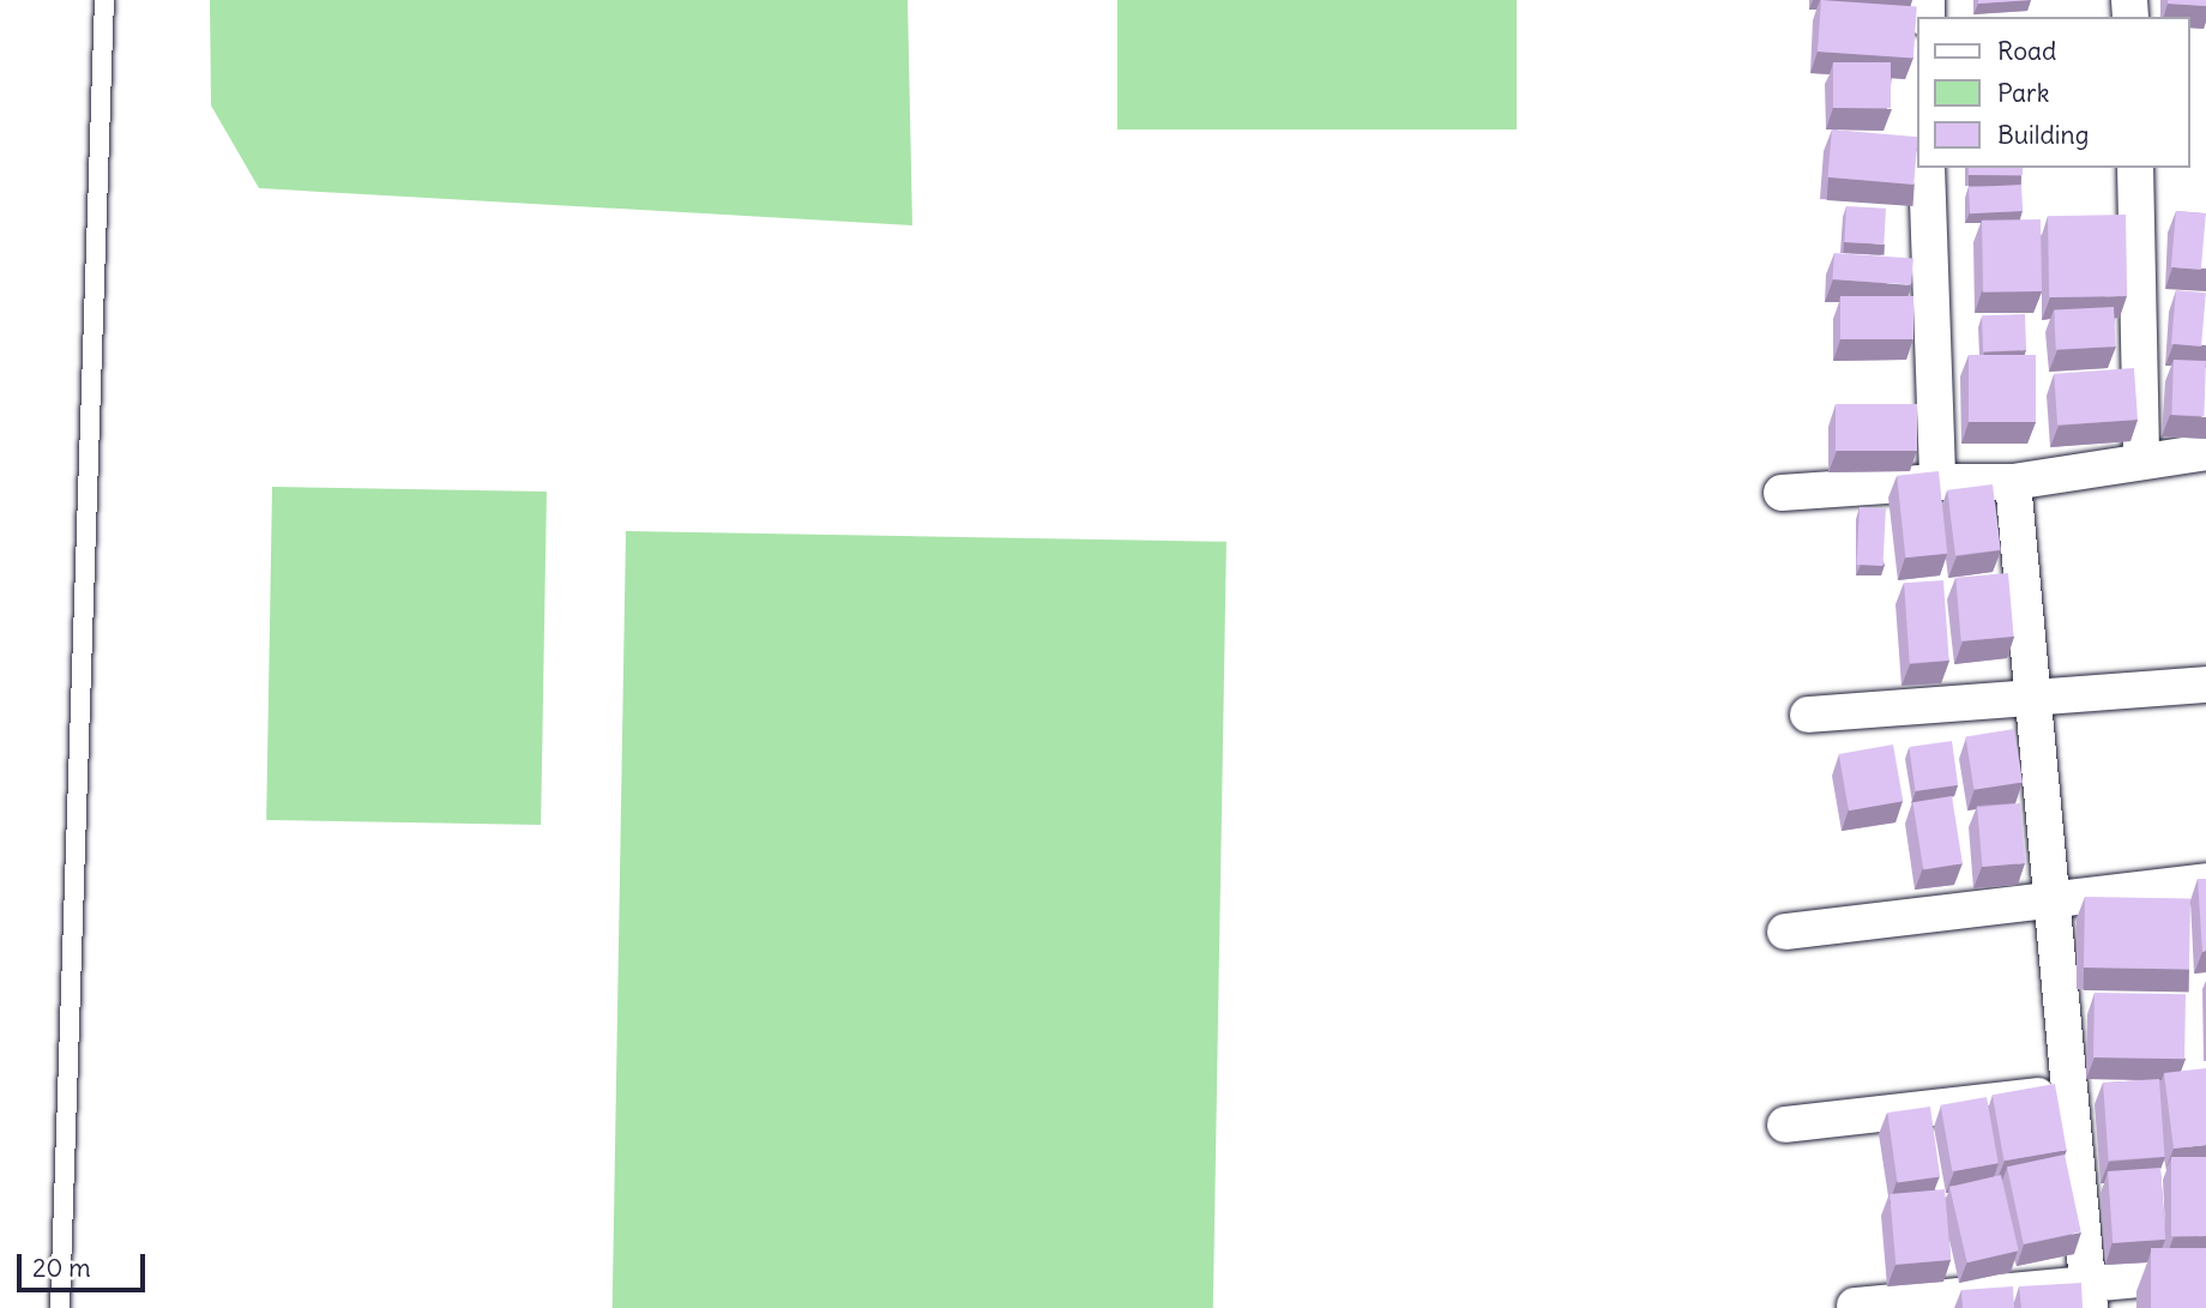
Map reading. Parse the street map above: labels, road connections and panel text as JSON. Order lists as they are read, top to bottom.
{
  "legend": ["Road", "Park", "Building"],
  "scale_bar": "20 m"
}
